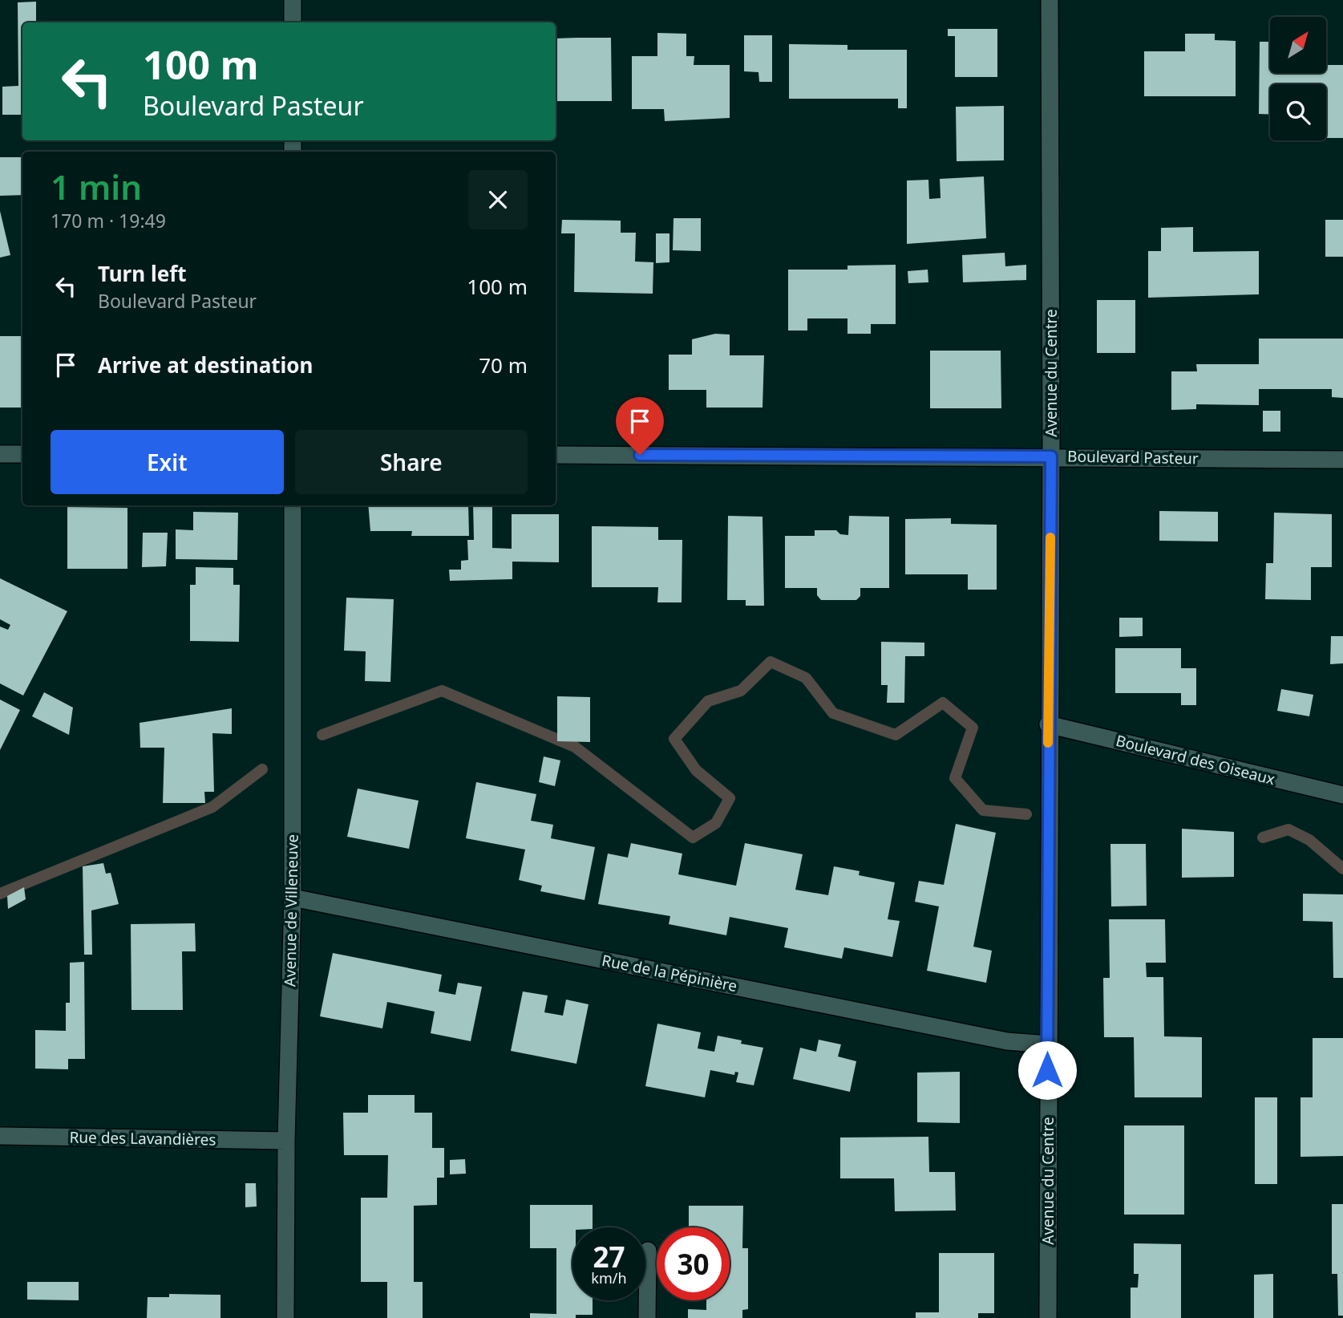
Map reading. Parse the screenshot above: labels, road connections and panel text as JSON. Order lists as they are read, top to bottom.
{
  "streets": {
    "street": [
      "Avenue du Centre",
      "Boulevard Pasteur",
      "Boulevard des Oiseaux",
      "Avenue de Villeneuve",
      "Rue de la Pépinière",
      "Rue des Lavandières"
    ]
  },
  "crossings": [
    ["Avenue du Centre", "Boulevard Pasteur"],
    ["Avenue du Centre", "Boulevard des Oiseaux"],
    ["Avenue du Centre", "Rue de la Pépinière"],
    ["Avenue de Villeneuve", "Rue de la Pépinière"],
    ["Avenue de Villeneuve", "Rue des Lavandières"]
  ],
  "north": "top right",
  "page": {
    "turn": ["100 m", "Boulevard Pasteur"],
    "heading": ["1 min", "170 m · 19:49"],
    "list": [
      {
        "name": "Turn left",
        "note": "Boulevard Pasteur",
        "value": "100 m"
      },
      {
        "name": "Arrive at destination",
        "value": "70 m"
      }
    ],
    "buttons": ["Exit", "Share"],
    "speed": "27 km/h",
    "limit": "30"
  }
}
